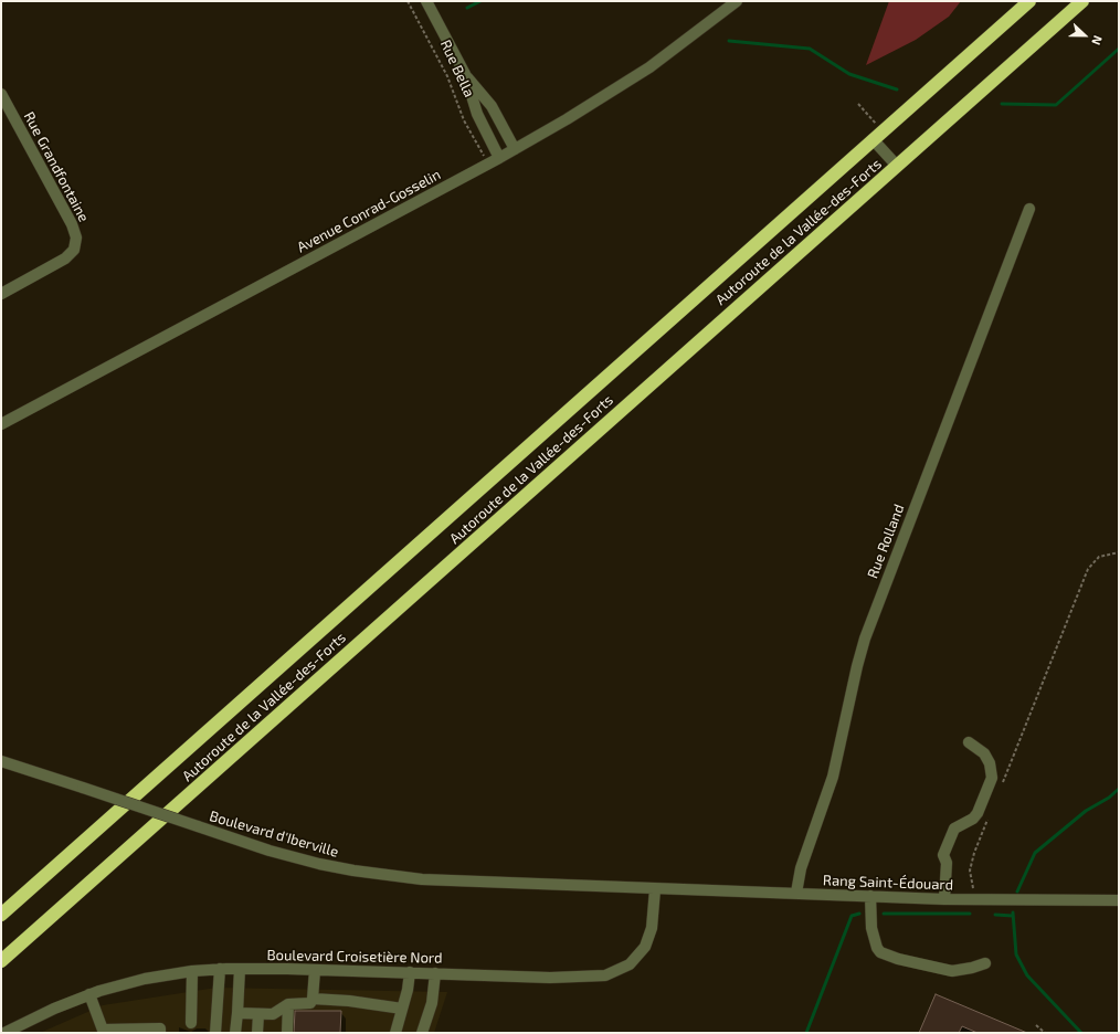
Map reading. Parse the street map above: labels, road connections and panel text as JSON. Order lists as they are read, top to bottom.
{
  "streets": {
    "highway": ["Autoroute de la Vallée-des-Forts"],
    "street": [
      "Rue Bella",
      "Rue Grandfontaine",
      "Avenue Conrad-Gosselin",
      "Rue Rolland",
      "Boulevard d'Iberville",
      "Rang Saint-Édouard",
      "Boulevard Croisetière Nord"
    ]
  },
  "crossings": [
    ["Rue Bella", "Avenue Conrad-Gosselin"],
    ["Rue Rolland", "Rang Saint-Édouard"],
    ["Boulevard d'Iberville", "Rang Saint-Édouard"],
    ["Boulevard d'Iberville", "Boulevard Croisetière Nord"],
    ["Rang Saint-Édouard", "Boulevard Croisetière Nord"]
  ],
  "north": "right"
}
